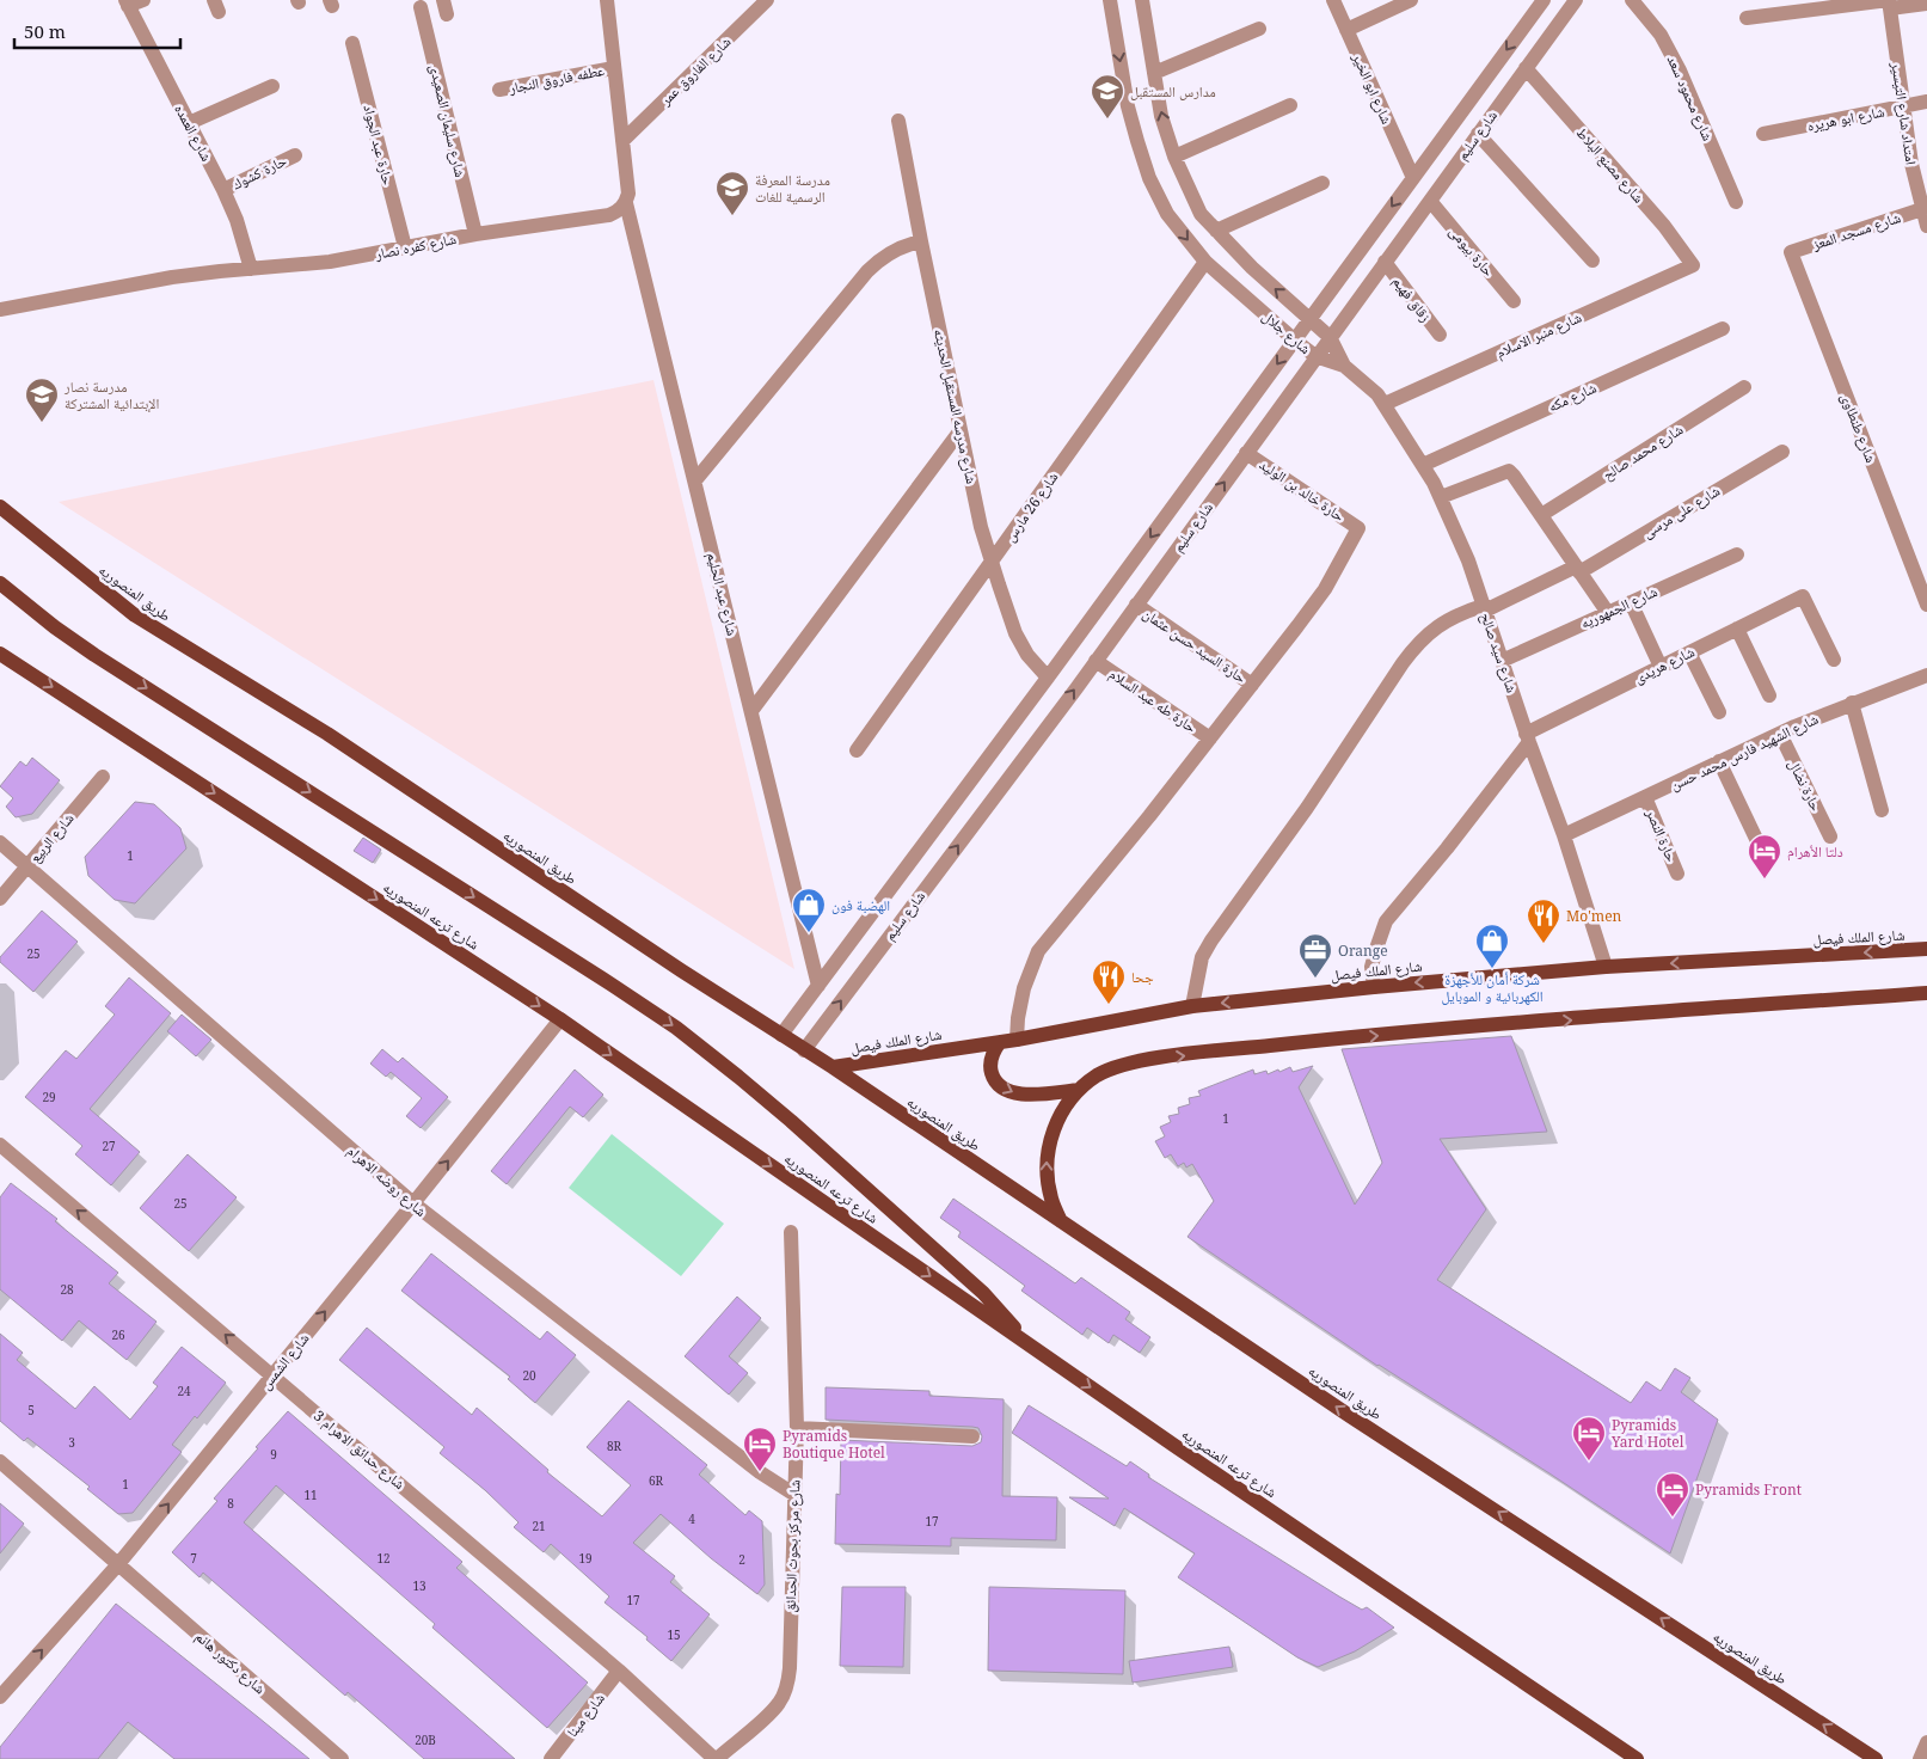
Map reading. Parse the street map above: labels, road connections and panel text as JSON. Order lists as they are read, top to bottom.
{
  "streets": {
    "main road": ["طريق المنصوريه", "شارع ترعه المنصوريه", "شارع الملك فيصل"],
    "street": [
      "شارع الفاروق عمر",
      "عطفه فاروق النجار",
      "شارع ابو الخير",
      "شارع محمود سعد",
      "امتداد شارع التيسير",
      "شارع ابو هريره",
      "شارع سليمان الصعيدى",
      "شارع العمده",
      "شارع سليم",
      "حارة عبد الجواد",
      "شارع مصنع البلاط",
      "حارة كشوك",
      "شارع مسجد المعز",
      "شارع كفره نصار",
      "حارة بيومى",
      "زقاق فهيم",
      "شارع جلال",
      "شارع منبر الاسلام",
      "شارع مكه",
      "شارع مدرسه المستقبل الحديثه",
      "شارع طنطاوى",
      "شارع محمد صالح",
      "حارة خالد بن الوليد",
      "شارع 26 مارس",
      "شارع على مرسى",
      "شارع عبد الحليم",
      "شارع الجمهوريه",
      "حارة السيد حسن عثمان",
      "شارع سيد صالح",
      "شارع هريدى",
      "حارة طه عبد السلام",
      "شارع الشهيد فارس محمد حسن",
      "حارة نضال",
      "حارة النصر",
      "شارع الربيع",
      "شارع روضه الاهرام",
      "شارع الشمس",
      "شارع حدائق الاهرام 3",
      "شارع مركز بحوث الحدائق",
      "شارع دكتور هانم",
      "شارع مينا"
    ]
  },
  "crossings": [
    ["شارع ابو الخير", "شارع سليم"],
    ["امتداد شارع التيسير", "شارع ابو هريره"],
    ["امتداد شارع التيسير", "شارع مسجد المعز"],
    ["شارع سليمان الصعيدى", "شارع كفره نصار"],
    ["شارع العمده", "حارة كشوك"],
    ["شارع العمده", "شارع كفره نصار"],
    ["شارع سليم", "شارع مصنع البلاط"],
    ["شارع سليم", "حارة بيومى"],
    ["شارع سليم", "زقاق فهيم"],
    ["شارع سليم", "شارع جلال"],
    ["شارع سليم", "شارع مدرسه المستقبل الحديثه"],
    ["شارع سليم", "حارة خالد بن الوليد"],
    ["شارع سليم", "طريق المنصوريه"],
    ["شارع سليم", "شارع عبد الحليم"],
    ["شارع سليم", "حارة السيد حسن عثمان"],
    ["شارع سليم", "حارة طه عبد السلام"],
    ["حارة عبد الجواد", "شارع كفره نصار"],
    ["شارع مصنع البلاط", "شارع منبر الاسلام"],
    ["شارع مسجد المعز", "شارع طنطاوى"],
    ["شارع كفره نصار", "شارع عبد الحليم"],
    ["شارع جلال", "شارع 26 مارس"],
    ["شارع جلال", "شارع سيد صالح"],
    ["شارع منبر الاسلام", "شارع سيد صالح"],
    ["شارع مكه", "شارع سيد صالح"],
    ["شارع مدرسه المستقبل الحديثه", "شارع 26 مارس"],
    ["حارة خالد بن الوليد", "حارة السيد حسن عثمان"],
    ["شارع على مرسى", "شارع سيد صالح"],
    ["شارع على مرسى", "شارع الملك فيصل"],
    ["طريق المنصوريه", "شارع الملك فيصل"],
    ["شارع الجمهوريه", "شارع سيد صالح"],
    ["شارع سيد صالح", "شارع هريدى"],
    ["شارع سيد صالح", "شارع الشهيد فارس محمد حسن"],
    ["شارع سيد صالح", "شارع الملك فيصل"],
    ["شارع الشهيد فارس محمد حسن", "حارة نضال"],
    ["شارع الشهيد فارس محمد حسن", "حارة النصر"],
    ["شارع الربيع", "شارع روضه الاهرام"],
    ["شارع ترعه المنصوريه", "شارع الشمس"],
    ["شارع روضه الاهرام", "شارع الشمس"],
    ["شارع روضه الاهرام", "شارع مركز بحوث الحدائق"],
    ["شارع الشمس", "شارع حدائق الاهرام 3"],
    ["شارع الشمس", "شارع دكتور هانم"],
    ["شارع حدائق الاهرام 3", "شارع مركز بحوث الحدائق"],
    ["شارع حدائق الاهرام 3", "شارع مينا"]
  ],
  "one_way": ["طريق المنصوريه", "شارع الشمس", "شارع حدائق الاهرام 3"],
  "places": {
    "school or university": ["مدارس المستقبل", "مدرسة المعرفة الرسمية للغات", "مدرسة نصار الإبتدائية المشتركة"],
    "hotel": [
      "دلتا الأهرام",
      "Pyramids Yard Hotel",
      "Pyramids Boutique Hotel",
      "Pyramids Front"
    ],
    "shop": ["الهضبة فون", "شركة أمان للأجهزة الكهربائية و الموبايل"],
    "restaurant": ["Mo'men", "جحا"],
    "office": ["Orange"]
  },
  "house_numbers": [
    "1",
    "25",
    "29",
    "1",
    "27",
    "25",
    "28",
    "26",
    "20",
    "24",
    "5",
    "3",
    "8R",
    "9",
    "6R",
    "1",
    "11",
    "8",
    "4",
    "17",
    "21",
    "7",
    "12",
    "19",
    "2",
    "13",
    "17",
    "15",
    "20B"
  ],
  "scale_bar": "50 m"
}
